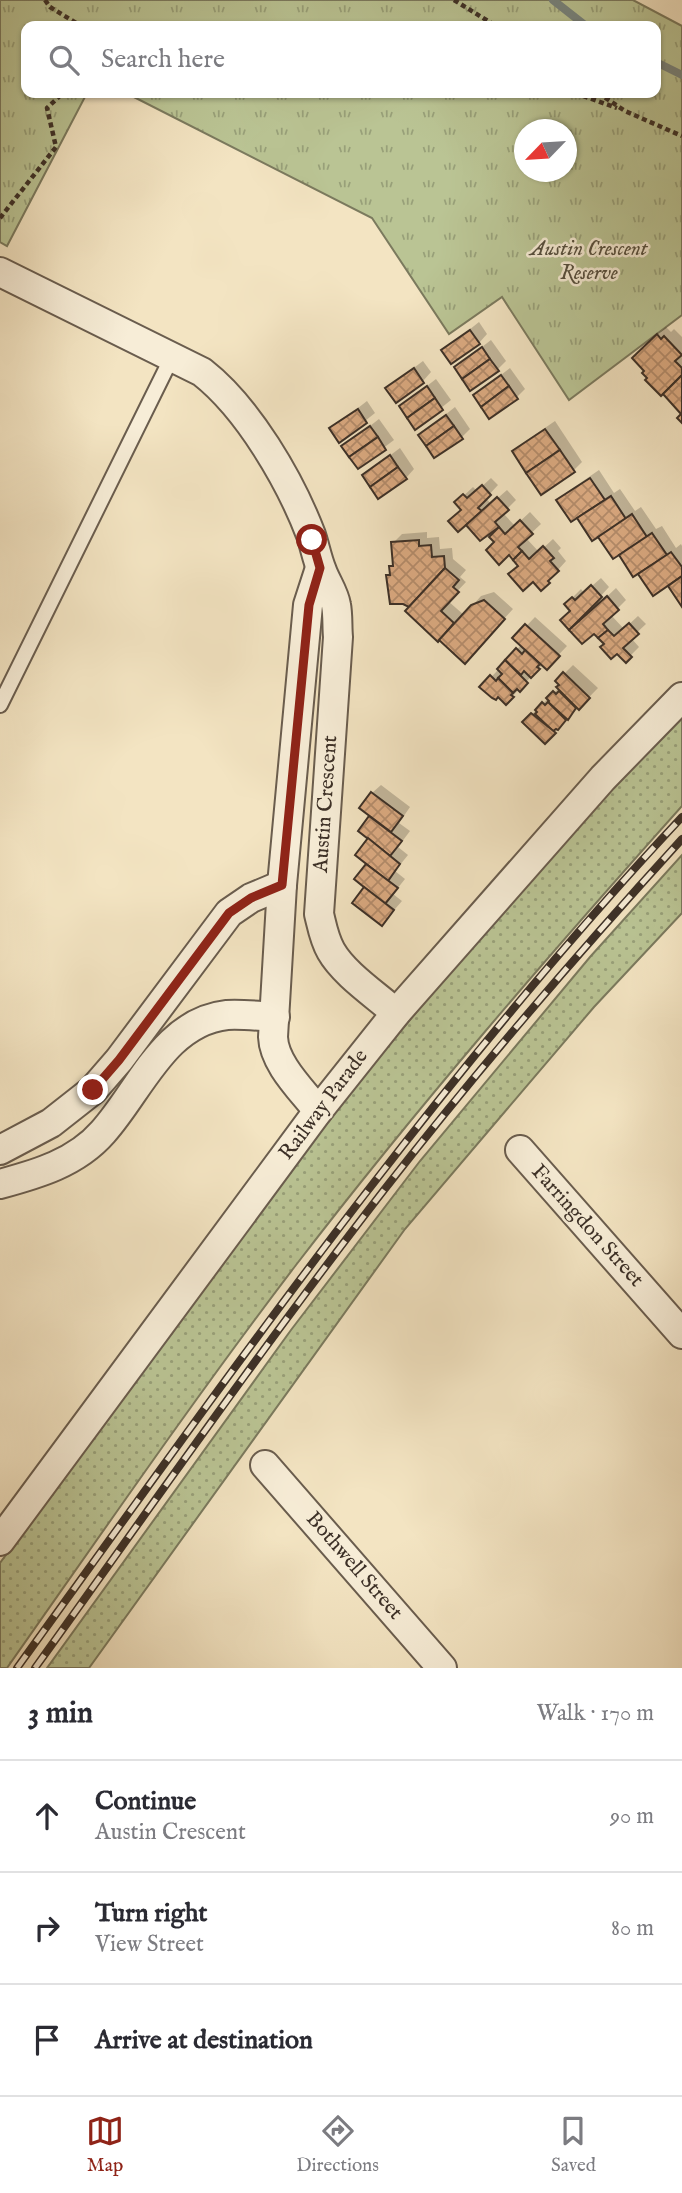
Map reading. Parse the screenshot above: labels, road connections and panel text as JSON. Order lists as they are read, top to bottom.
{
  "streets": {
    "street": [
      "Austin Crescent",
      "Railway Parade",
      "Farringdon Street",
      "Bothwell Street"
    ]
  },
  "crossings": [
    ["Austin Crescent", "Railway Parade"]
  ],
  "parks": ["Austin Crescent Reserve"],
  "north": "bottom left",
  "page": {
    "search": "Search here",
    "heading": ["3 min", "Walk · 170 m"],
    "list": [
      ["Continue", "Austin Crescent", "90 m"],
      ["Turn right", "View Street", "80 m"],
      "Arrive at destination"
    ],
    "nav": ["Map", "Directions", "Saved"]
  }
}
